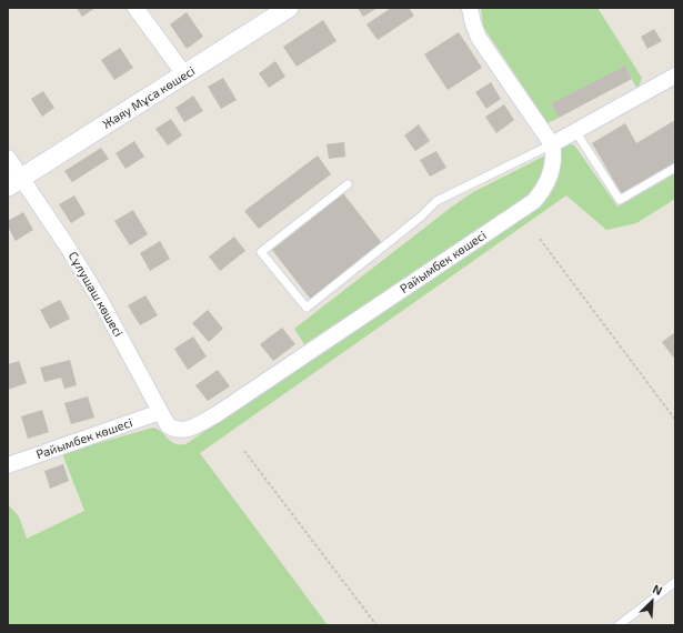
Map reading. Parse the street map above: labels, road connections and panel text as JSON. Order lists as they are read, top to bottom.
{
  "streets": {
    "street": ["Жаяу Мұса көшесі", "Райымбек көшесі", "Сұлушаш көшесі"]
  },
  "crossings": [
    ["Жаяу Мұса көшесі", "Сұлушаш көшесі"],
    ["Райымбек көшесі", "Сұлушаш көшесі"]
  ],
  "north": "top right"
}
